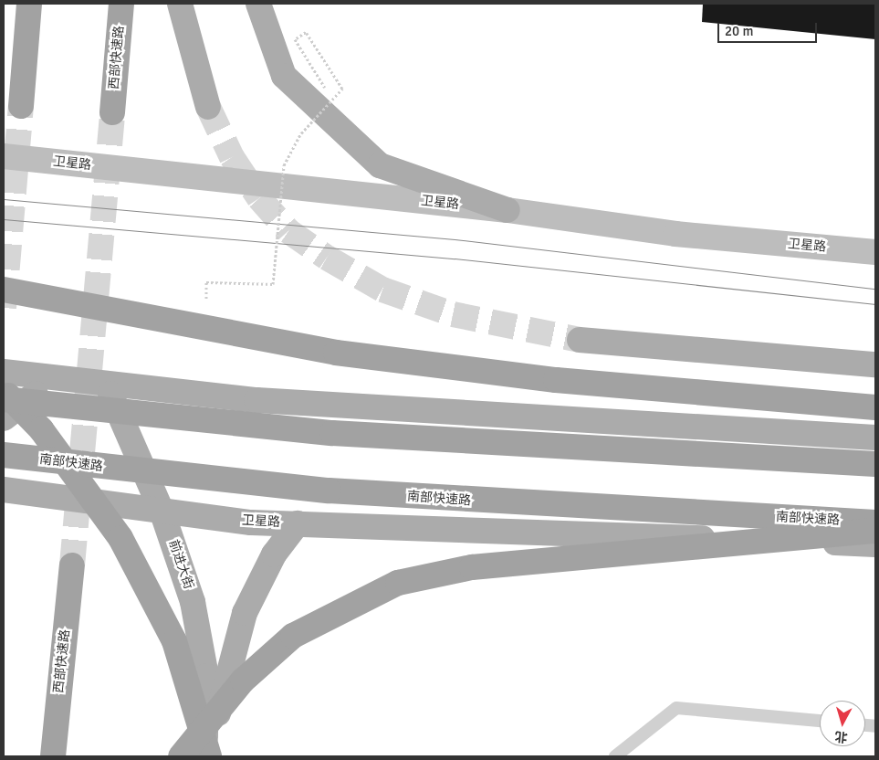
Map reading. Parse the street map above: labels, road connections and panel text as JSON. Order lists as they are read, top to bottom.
{
  "streets": {
    "highway": ["西部快速路", "南部快速路"],
    "main road": ["卫星路", "前进大街"]
  },
  "crossings": [
    ["卫星路", "前进大街"]
  ],
  "scale_bar": "20 m",
  "north": "bottom"
}
